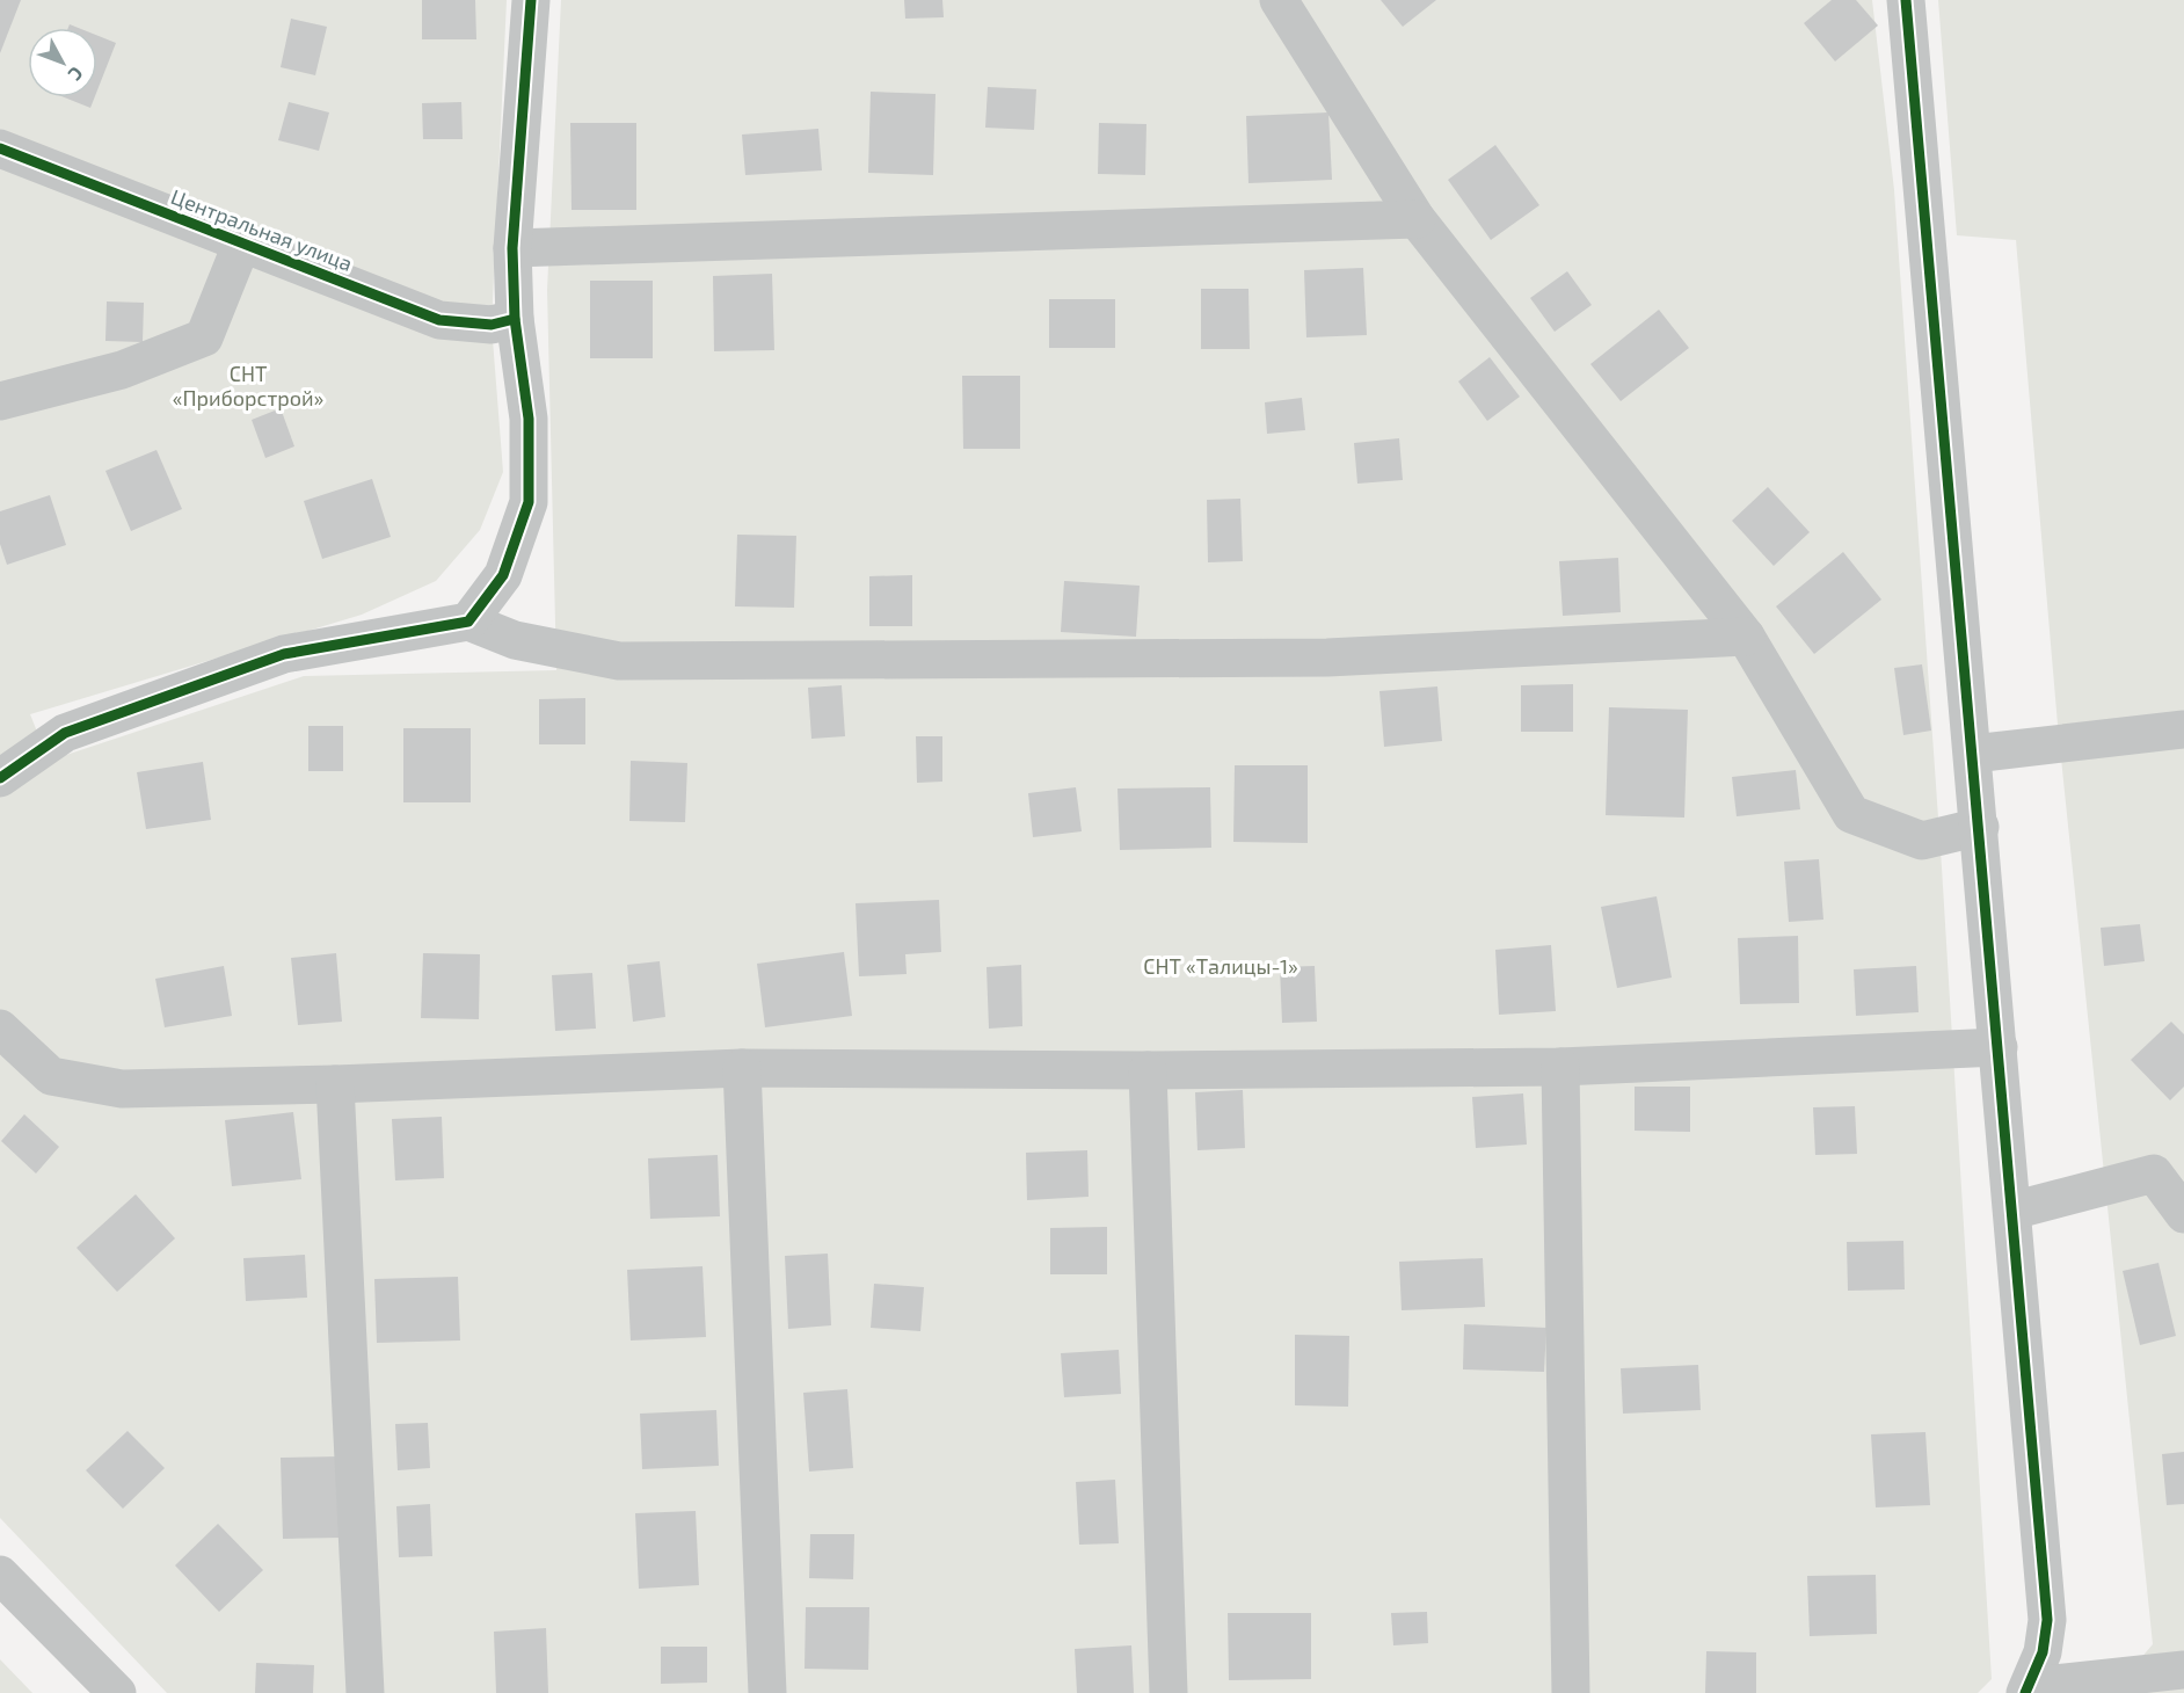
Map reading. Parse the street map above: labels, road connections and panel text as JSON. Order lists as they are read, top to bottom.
{
  "streets": {
    "street": ["Центральная улица"]
  },
  "parks": ["СНТ «Приборстрой»", "СНТ «Талицы-1»"],
  "north": "bottom right"
}
